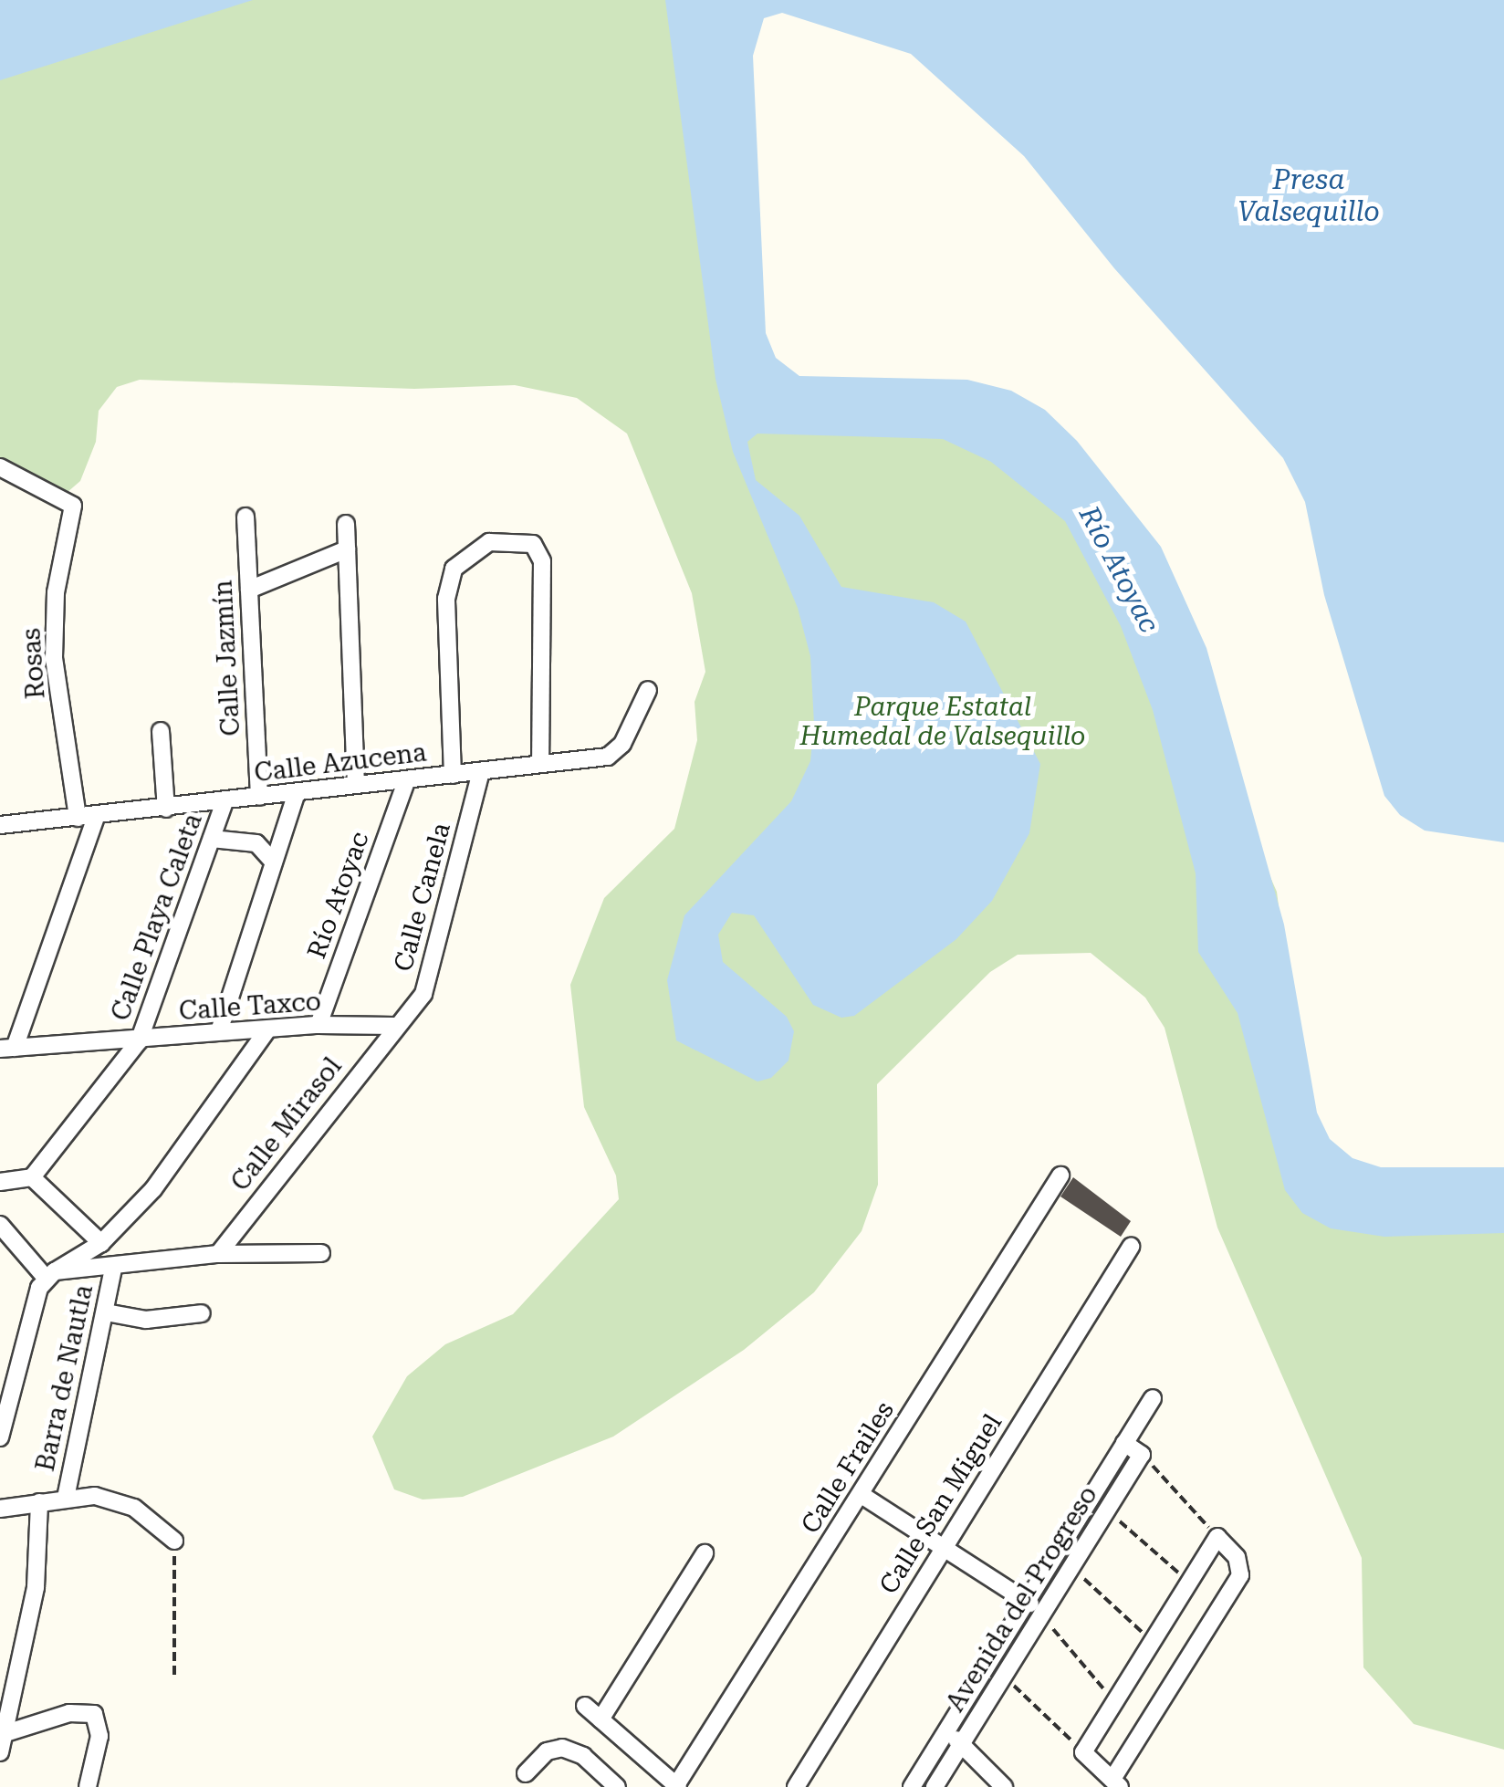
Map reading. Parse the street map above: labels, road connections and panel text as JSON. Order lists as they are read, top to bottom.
{
  "streets": {
    "street": [
      "Calle Jazmín",
      "Rosas",
      "Calle Azucena",
      "Río Atoyac",
      "Calle Canela",
      "Calle Playa Caleta",
      "Calle Taxco",
      "Calle Mirasol",
      "Barra de Nautla",
      "Calle Frailes",
      "Calle San Miguel",
      "Avenida del Progreso"
    ]
  },
  "crossings": [
    ["Calle Jazmín", "Calle Azucena"],
    ["Rosas", "Calle Azucena"],
    ["Calle Azucena", "Río Atoyac"],
    ["Calle Azucena", "Calle Canela"],
    ["Calle Azucena", "Calle Playa Caleta"],
    ["Río Atoyac", "Calle Taxco"],
    ["Calle Canela", "Calle Taxco"],
    ["Calle Canela", "Calle Mirasol"],
    ["Calle Playa Caleta", "Calle Taxco"],
    ["Calle Taxco", "Calle Mirasol"]
  ],
  "water": ["Presa Valsequillo", "Río Atoyac"],
  "parks": ["Parque Estatal Humedal de Valsequillo"]
}
